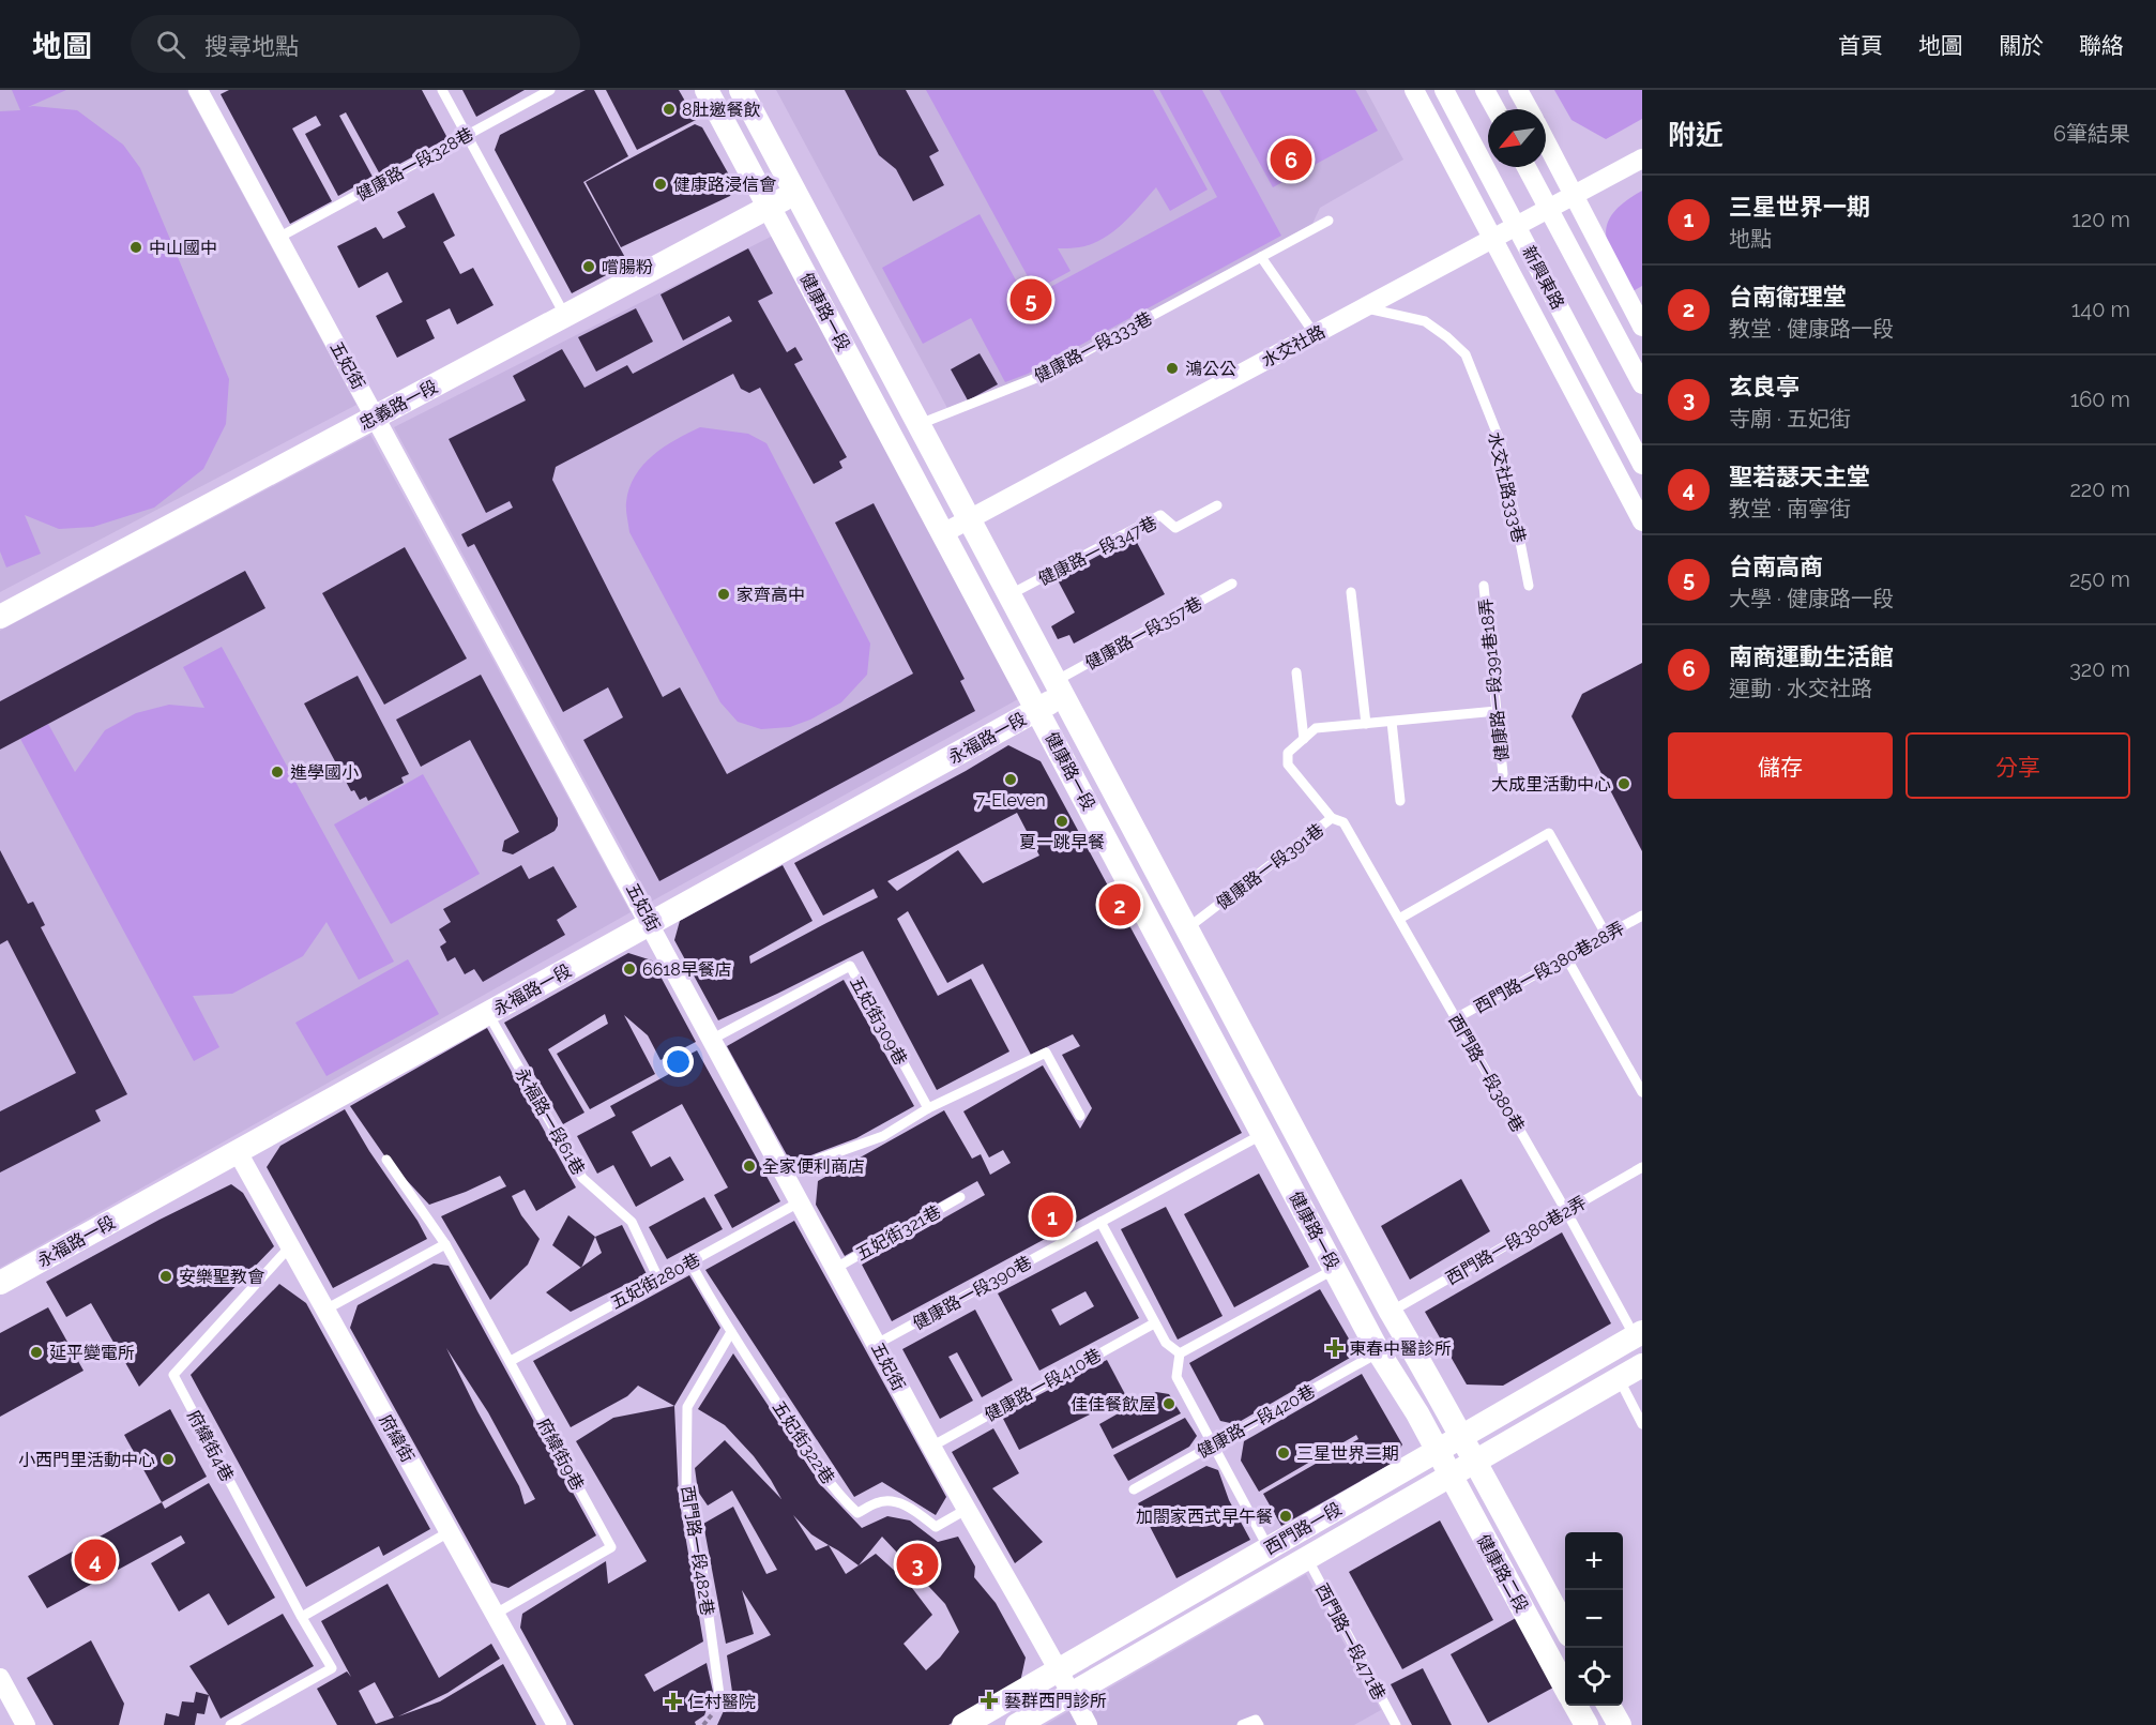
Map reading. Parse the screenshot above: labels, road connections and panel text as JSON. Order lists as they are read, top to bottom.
{
  "streets": {
    "street": [
      "新興東路",
      "健康路一段",
      "水交社路",
      "五妃街",
      "忠義路一段",
      "永福路一段",
      "府緯街",
      "西門路一段",
      "健康路二段"
    ],
    "lane": [
      "健康路一段328巷",
      "健康路一段333巷",
      "水交社路333巷",
      "健康路一段347巷",
      "健康路一段357巷",
      "健康路一段391巷18弄",
      "健康路一段391巷",
      "西門路一段380巷28弄",
      "五妃街309巷",
      "西門路一段380巷",
      "永福路一段61巷",
      "五妃街321巷",
      "西門路一段380巷2弄",
      "五妃街280巷",
      "健康路一段390巷",
      "健康路一段410巷",
      "健康路一段420巷",
      "五妃街322巷",
      "府緯街4巷",
      "府緯街9巷",
      "西門路一段482巷",
      "西門路一段471巷"
    ]
  },
  "crossings": [
    ["健康路一段328巷", "五妃街"],
    ["新興東路", "水交社路"],
    ["健康路一段", "水交社路"],
    ["健康路一段", "健康路一段333巷"],
    ["健康路一段", "忠義路一段"],
    ["健康路一段", "健康路一段347巷"],
    ["健康路一段", "健康路一段357巷"],
    ["健康路一段", "永福路一段"],
    ["健康路一段", "健康路一段391巷"],
    ["健康路一段", "西門路一段380巷2弄"],
    ["健康路一段", "健康路一段390巷"],
    ["健康路一段", "健康路一段420巷"],
    ["健康路一段", "西門路一段"],
    ["健康路一段", "健康路二段"],
    ["水交社路", "水交社路333巷"],
    ["五妃街", "忠義路一段"],
    ["五妃街", "永福路一段"],
    ["五妃街", "五妃街309巷"],
    ["五妃街", "五妃街321巷"],
    ["五妃街", "五妃街280巷"],
    ["五妃街", "健康路一段390巷"],
    ["五妃街", "健康路一段410巷"],
    ["五妃街", "五妃街322巷"],
    ["五妃街", "西門路一段"],
    ["健康路一段357巷", "永福路一段"],
    ["永福路一段", "府緯街"],
    ["健康路一段391巷", "西門路一段380巷"],
    ["西門路一段380巷28弄", "西門路一段380巷"],
    ["西門路一段380巷", "西門路一段380巷2弄"],
    ["西門路一段380巷", "西門路一段"],
    ["永福路一段61巷", "五妃街280巷"],
    ["五妃街280巷", "五妃街322巷"],
    ["五妃街280巷", "府緯街9巷"],
    ["府緯街", "府緯街4巷"],
    ["府緯街", "府緯街9巷"],
    ["五妃街322巷", "西門路一段482巷"],
    ["西門路一段", "健康路二段"],
    ["西門路一段", "西門路一段471巷"]
  ],
  "places": {
    "other": [
      "8肚邀餐飲",
      "健康路浸信會",
      "中山國中",
      "嚐腸粉",
      "鴻公公",
      "家齊高中",
      "進學國小",
      "7-Eleven",
      "大成里活動中心",
      "夏一跳早餐",
      "6618早餐店",
      "全家便利商店",
      "安樂聖教會",
      "延平變電所",
      "佳佳餐飲屋",
      "三星世界二期",
      "小西門里活動中心",
      "加閤家西式早午餐"
    ],
    "health": ["東春中醫診所", "藝群西門診所", "仁村醫院"]
  },
  "north": "bottom left",
  "page": {
    "header": "地圖",
    "search": "搜尋地點",
    "nav": [
      "首頁",
      "地圖",
      "關於",
      "聯絡"
    ],
    "heading": ["附近", "6筆結果"],
    "pins": [
      "6",
      "5",
      "2",
      "1",
      "4",
      "3"
    ],
    "list": [
      {
        "mark": "1",
        "name": "三星世界一期",
        "note": "地點",
        "value": "120 m"
      },
      {
        "mark": "2",
        "name": "台南衛理堂",
        "note": "教堂 · 健康路一段",
        "value": "140 m"
      },
      {
        "mark": "3",
        "name": "玄良亭",
        "note": "寺廟 · 五妃街",
        "value": "160 m"
      },
      {
        "mark": "4",
        "name": "聖若瑟天主堂",
        "note": "教堂 · 南寧街",
        "value": "220 m"
      },
      {
        "mark": "5",
        "name": "台南高商",
        "note": "大學 · 健康路一段",
        "value": "250 m"
      },
      {
        "mark": "6",
        "name": "南商運動生活館",
        "note": "運動 · 水交社路",
        "value": "320 m"
      }
    ],
    "buttons": ["儲存", "分享"],
    "map_buttons": ["+", "−"]
  }
}
